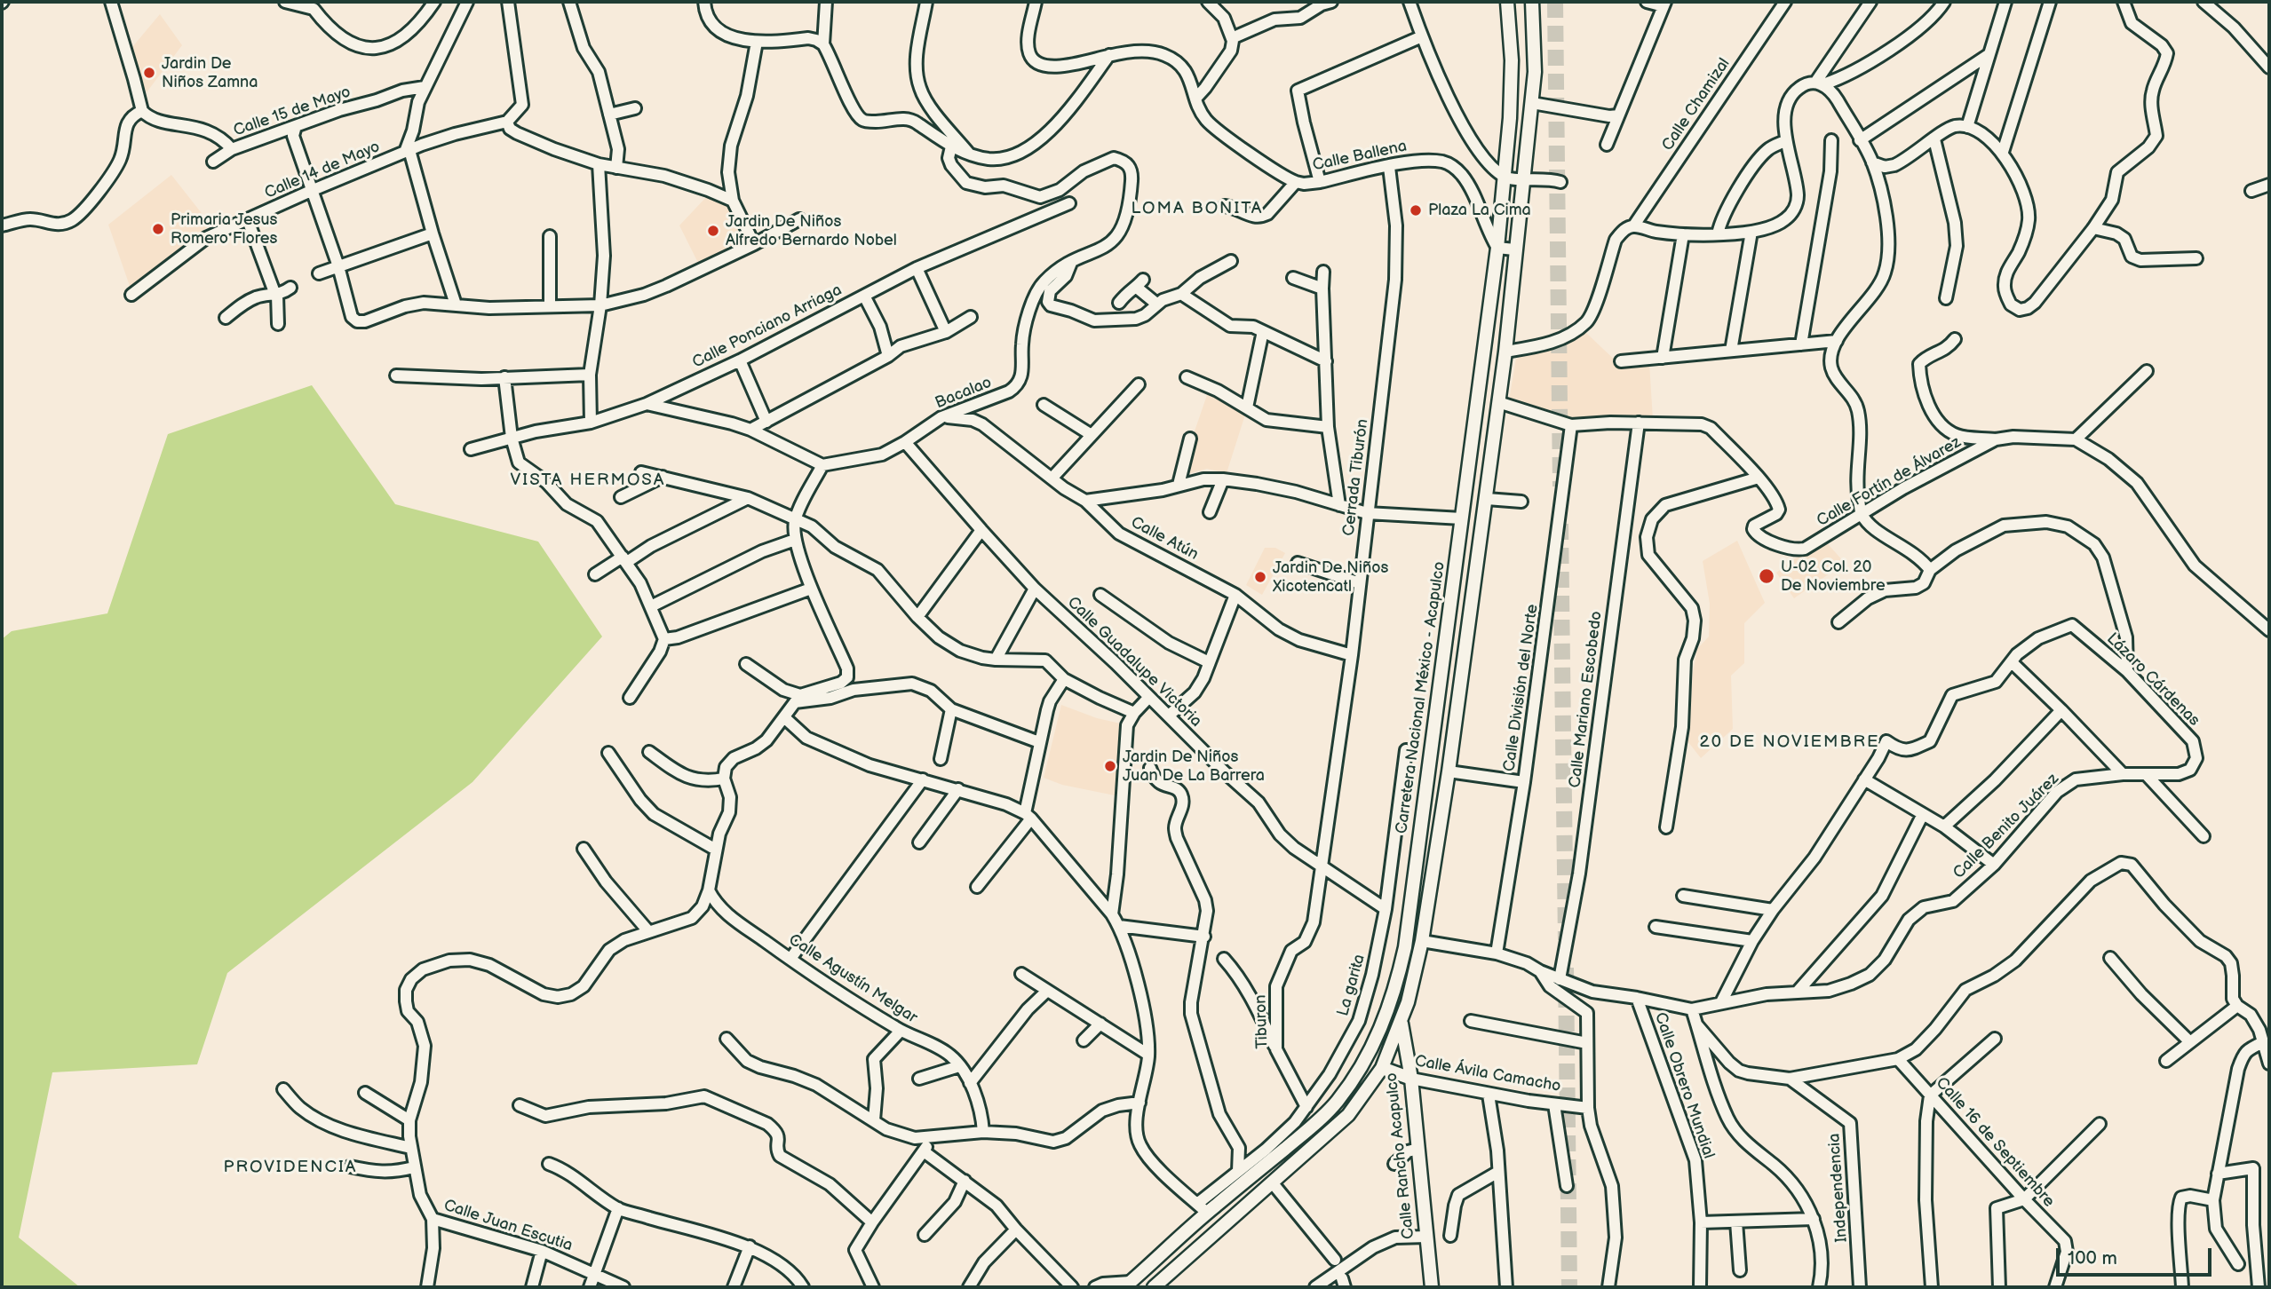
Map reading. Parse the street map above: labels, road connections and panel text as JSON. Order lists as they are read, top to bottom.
{
  "streets": {
    "main road": ["Carretera Nacional México - Acapulco", "Calle Ávila Camacho", "Calle Rancho Acapulco"],
    "street": [
      "Calle Chamizal",
      "Calle 15 de Mayo",
      "Calle Ballena",
      "Calle 14 de Mayo",
      "Calle Ponciano Arriaga",
      "Bacalao",
      "Cerrada Tiburón",
      "Calle Fortín de Álvarez",
      "Calle Atún",
      "Calle Guadalupe Victoria",
      "Lázaro Cárdenas",
      "Calle División del Norte",
      "Calle Mariano Escobedo",
      "Calle Benito Juárez",
      "Calle Agustín Melgar",
      "La garita",
      "Tiburon",
      "Calle Obrero Mundial",
      "Calle 16 de Septiembre",
      "Independencia",
      "Calle Juan Escutia"
    ]
  },
  "crossings": [
    ["Calle Ballena", "Cerrada Tiburón"],
    ["Calle Ballena", "Carretera Nacional México - Acapulco"],
    ["Bacalao", "Calle Atún"],
    ["Bacalao", "Calle Guadalupe Victoria"],
    ["Cerrada Tiburón", "Calle Atún"],
    ["Cerrada Tiburón", "Calle Guadalupe Victoria"],
    ["Cerrada Tiburón", "Tiburon"],
    ["Calle Guadalupe Victoria", "La garita"],
    ["Calle Guadalupe Victoria", "Tiburon"],
    ["Lázaro Cárdenas", "Calle Benito Juárez"],
    ["Carretera Nacional México - Acapulco", "La garita"],
    ["La garita", "Tiburon"],
    ["Calle Ávila Camacho", "Calle Rancho Acapulco"]
  ],
  "districts": [
    "LOMA BONITA",
    "VISTA HERMOSA",
    "20 DE NOVIEMBRE",
    "PROVIDENCIA"
  ],
  "places": [
    "Jardin De Niños Zamna",
    "Plaza La Cima",
    "Primaria Jesus Romero Flores",
    "Jardin De Niños Alfredo Bernardo Nobel",
    "U-02 Col. 20 De Noviembre",
    "Jardin De Niños Xicotencatl",
    "Jardin De Niños Juan De La Barrera"
  ],
  "scale_bar": "100 m"
}
